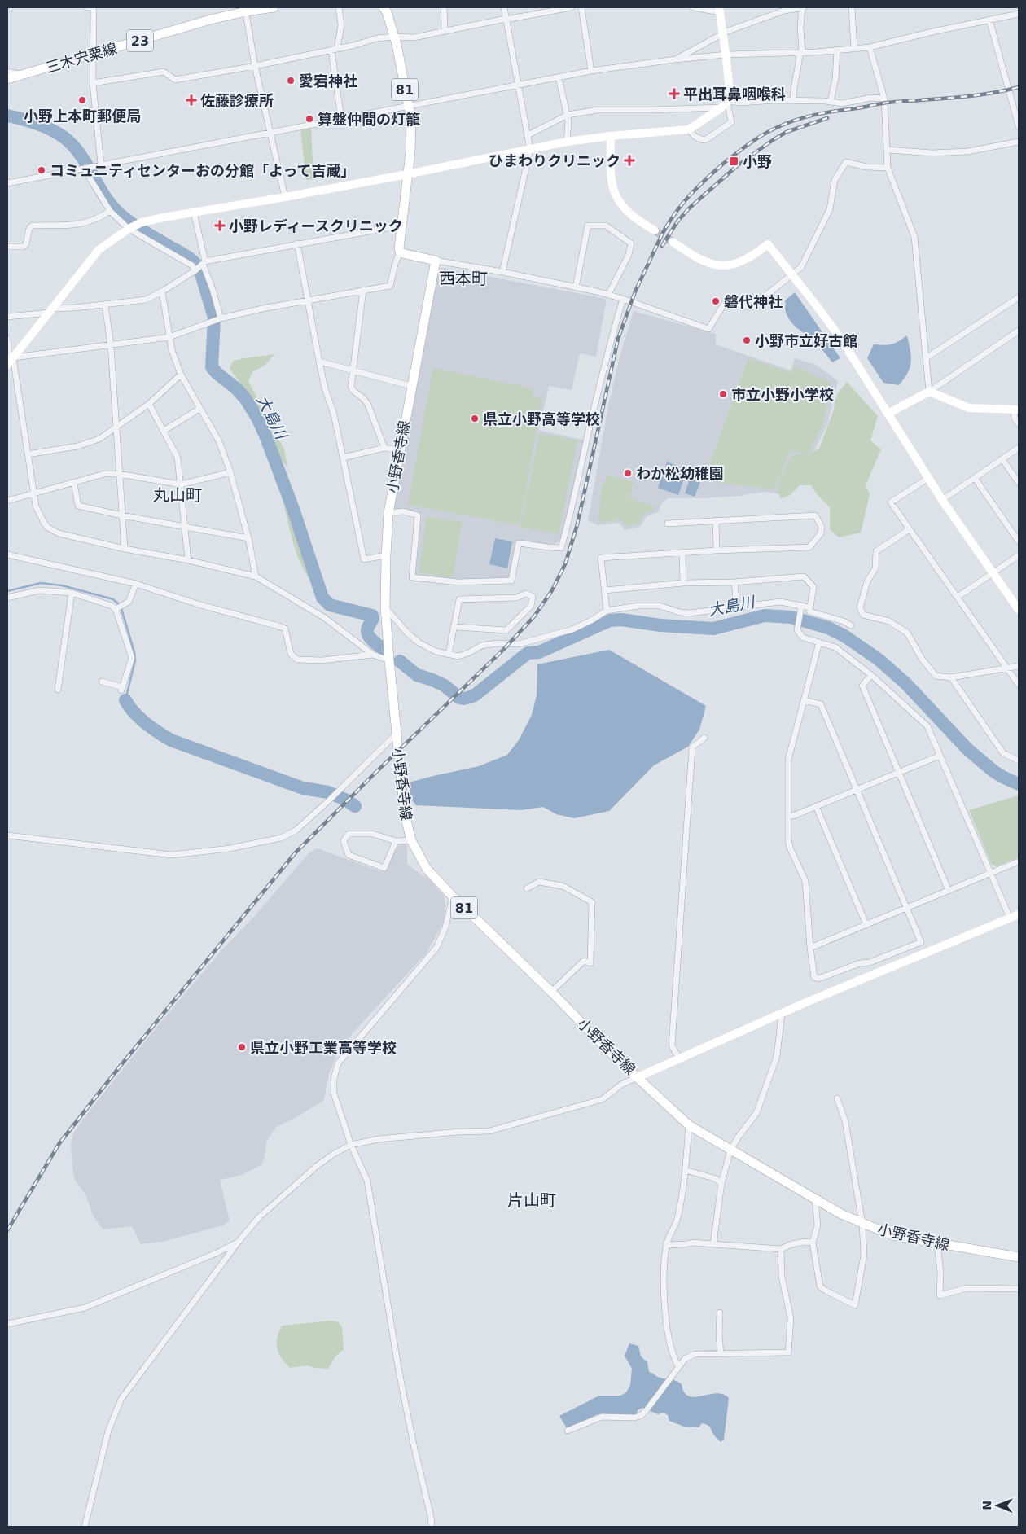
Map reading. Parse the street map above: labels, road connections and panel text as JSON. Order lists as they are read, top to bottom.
{
  "streets": {
    "main road": [
      "23",
      "三木宍粟線",
      "81",
      "小野香寺線"
    ]
  },
  "districts": ["西本町", "丸山町", "片山町"],
  "water": ["大島川"],
  "places": {
    "other": [
      "愛宕神社",
      "小野上本町郵便局",
      "算盤仲間の灯籠",
      "コミュニティセンターおの分館「よって吉蔵」",
      "磐代神社",
      "小野市立好古館",
      "市立小野小学校",
      "県立小野高等学校",
      "わか松幼稚園",
      "県立小野工業高等学校"
    ],
    "health": [
      "平出耳鼻咽喉科",
      "佐藤診療所",
      "ひまわりクリニック",
      "小野レディースクリニック"
    ],
    "transit": ["小野"]
  },
  "north": "left"
}
